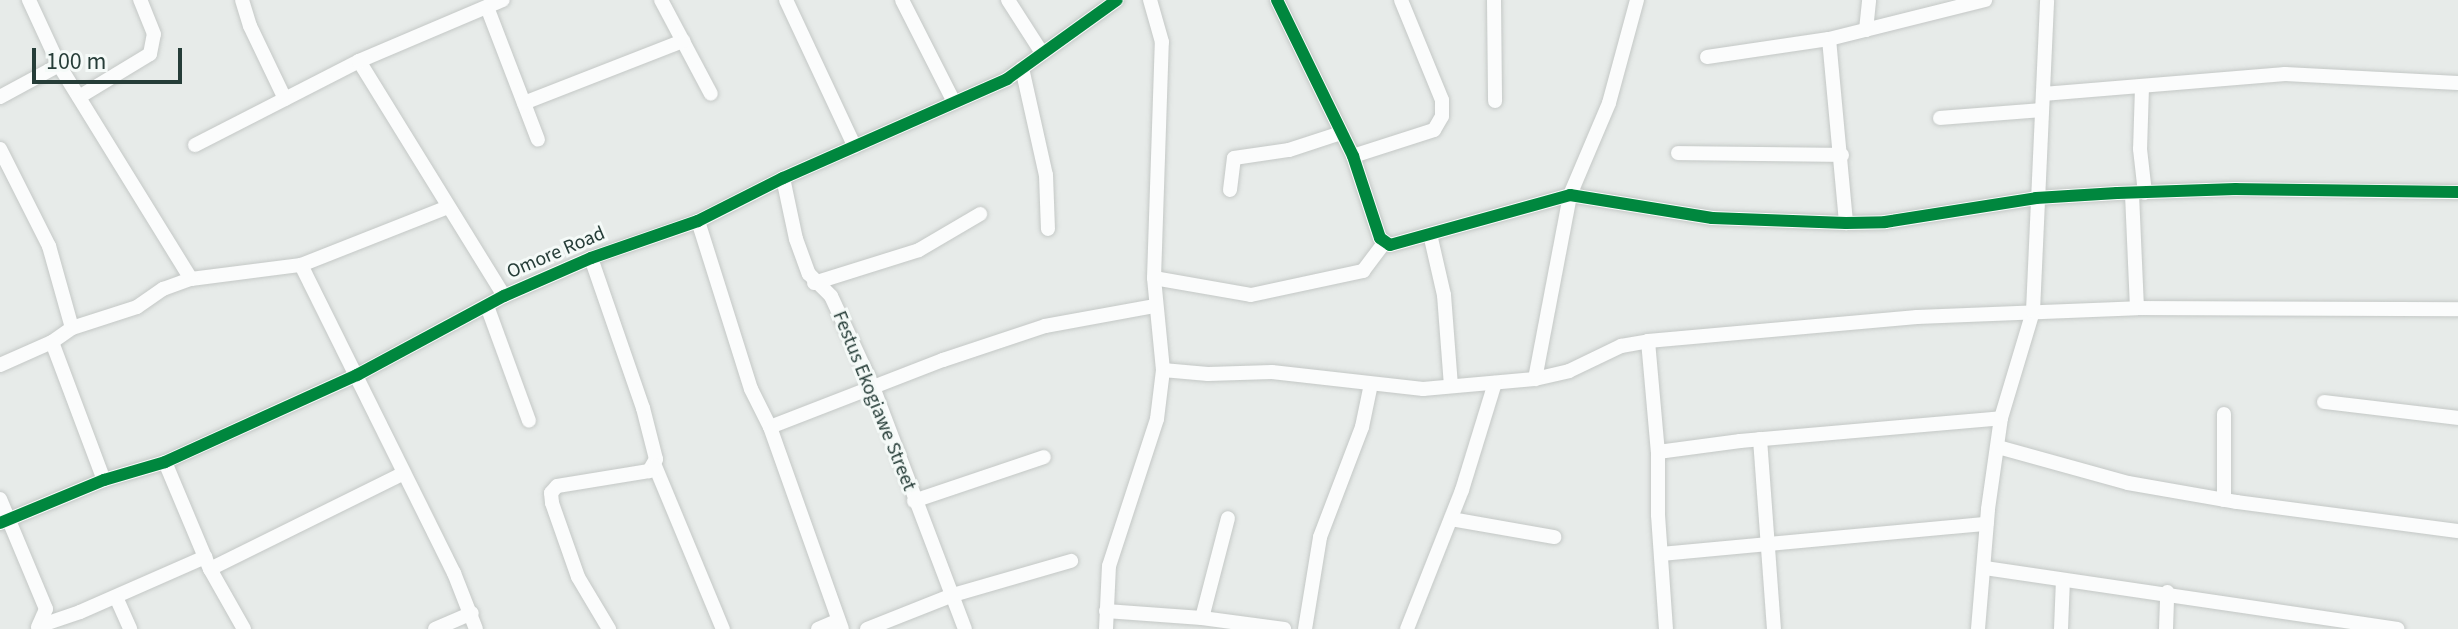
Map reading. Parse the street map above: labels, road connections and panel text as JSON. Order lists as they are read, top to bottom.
{
  "streets": {
    "street": ["Omore Road", "Festus Ekogiawe Street"]
  },
  "crossings": [
    ["Omore Road", "Festus Ekogiawe Street"]
  ],
  "scale_bar": "100 m"
}
